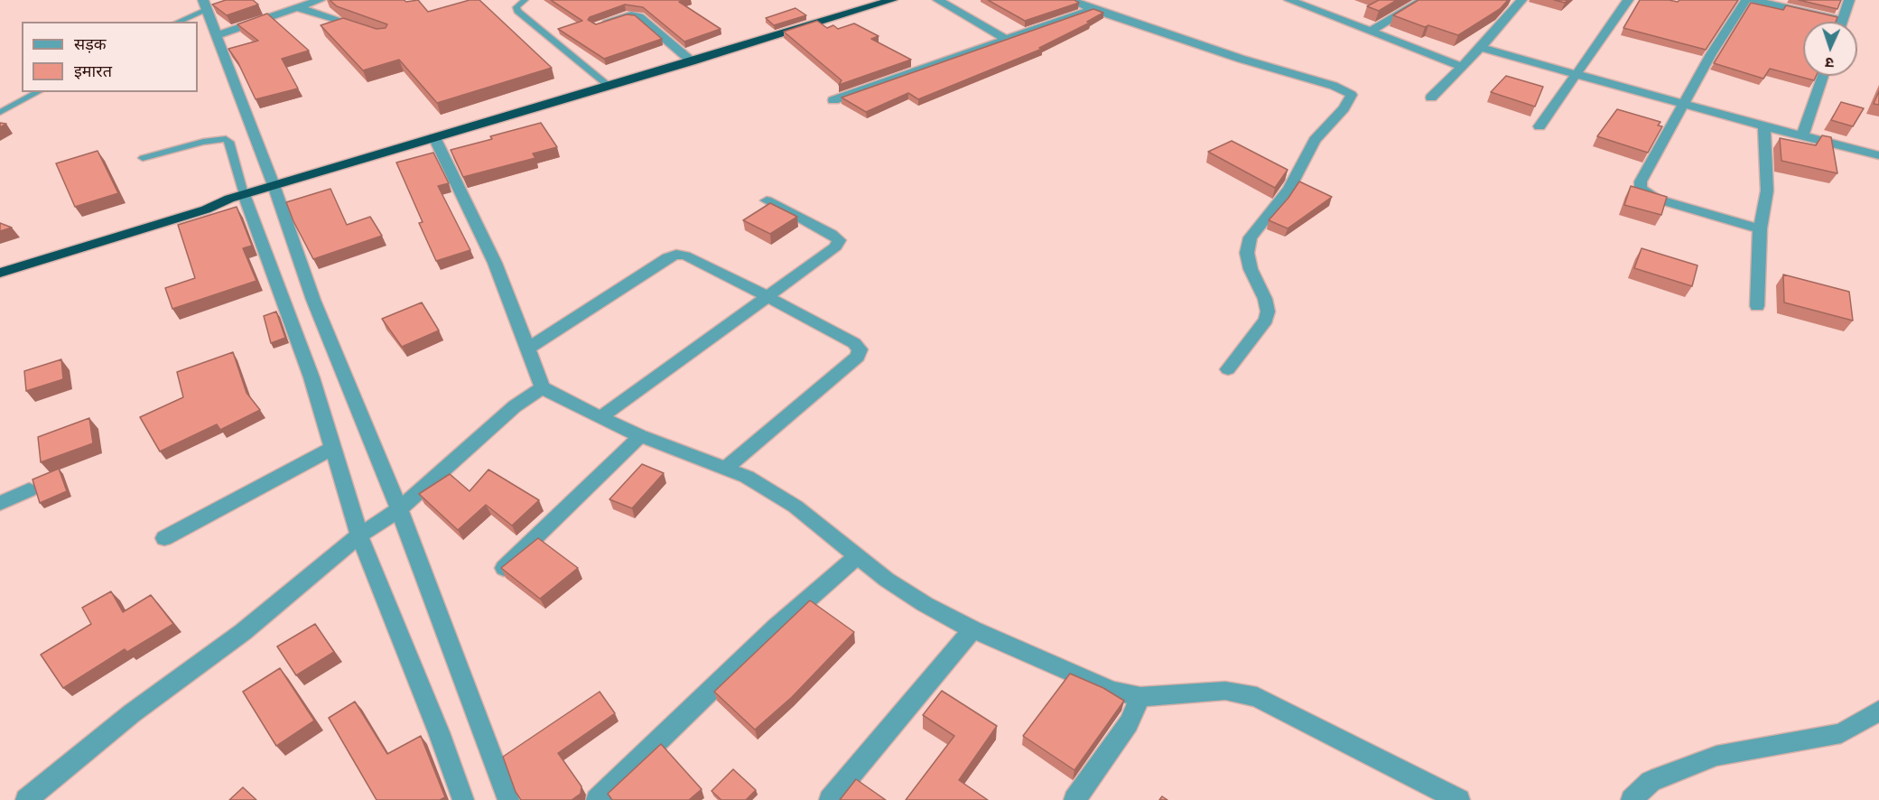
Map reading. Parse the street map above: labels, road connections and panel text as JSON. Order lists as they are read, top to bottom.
{
  "legend": ["सड़क", "इमारत"],
  "north": "bottom"
}
